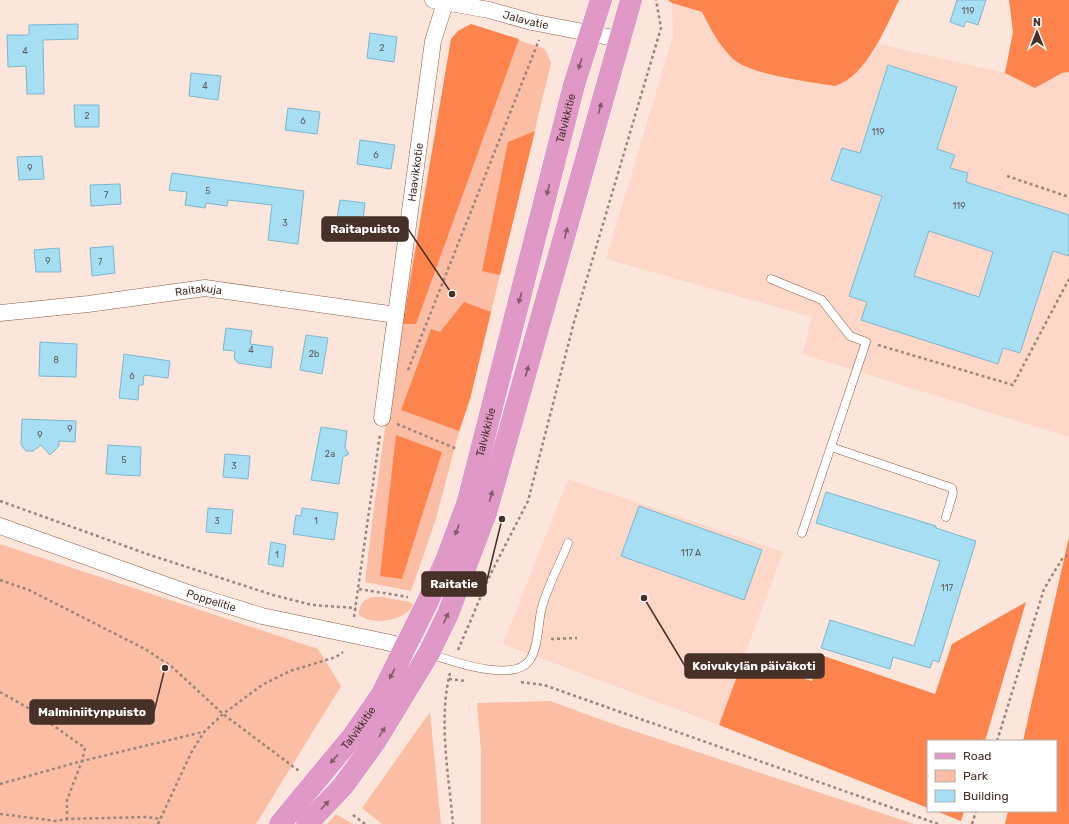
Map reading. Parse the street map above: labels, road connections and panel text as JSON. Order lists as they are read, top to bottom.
{
  "streets": {
    "main road": ["Talvikkitie"],
    "street": [
      "Jalavatie",
      "Haavikkotie",
      "Raitakuja",
      "Poppelitie"
    ]
  },
  "crossings": [
    ["Jalavatie", "Talvikkitie"],
    ["Jalavatie", "Haavikkotie"],
    ["Talvikkitie", "Poppelitie"],
    ["Haavikkotie", "Raitakuja"]
  ],
  "places": [
    "Raitapuisto",
    "Raitatie",
    "Koivukylän päiväkoti",
    "Malminiitynpuisto"
  ],
  "house_numbers": [
    "119",
    "2",
    "4",
    "4",
    "2",
    "6",
    "119",
    "6",
    "9",
    "5",
    "7",
    "119",
    "3",
    "9",
    "7",
    "4",
    "2b",
    "8",
    "6",
    "9",
    "9",
    "2a",
    "5",
    "3",
    "3",
    "1",
    "117 A",
    "1",
    "117"
  ],
  "legend": ["Road", "Park", "Building"],
  "north": "top"
}
